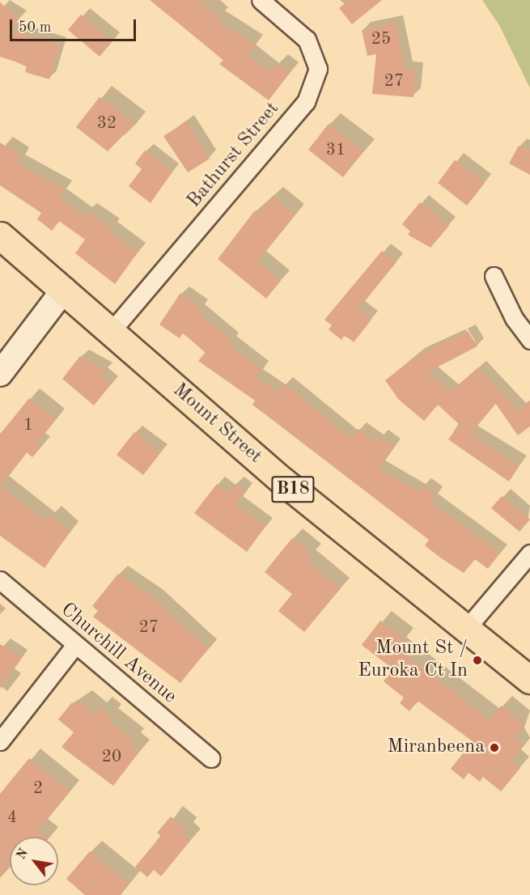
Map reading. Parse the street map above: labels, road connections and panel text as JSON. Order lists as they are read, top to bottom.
{
  "streets": {
    "highway": ["Mount Street", "B18"],
    "street": ["Bathurst Street", "Churchill Avenue"]
  },
  "crossings": [
    ["Bathurst Street", "Mount Street"]
  ],
  "places": ["Mount St / Euroka Ct In", "Miranbeena"],
  "house_numbers": [
    "25",
    "27",
    "32",
    "31",
    "1",
    "27",
    "20",
    "2",
    "4"
  ],
  "scale_bar": "50 m",
  "north": "top left"
}
